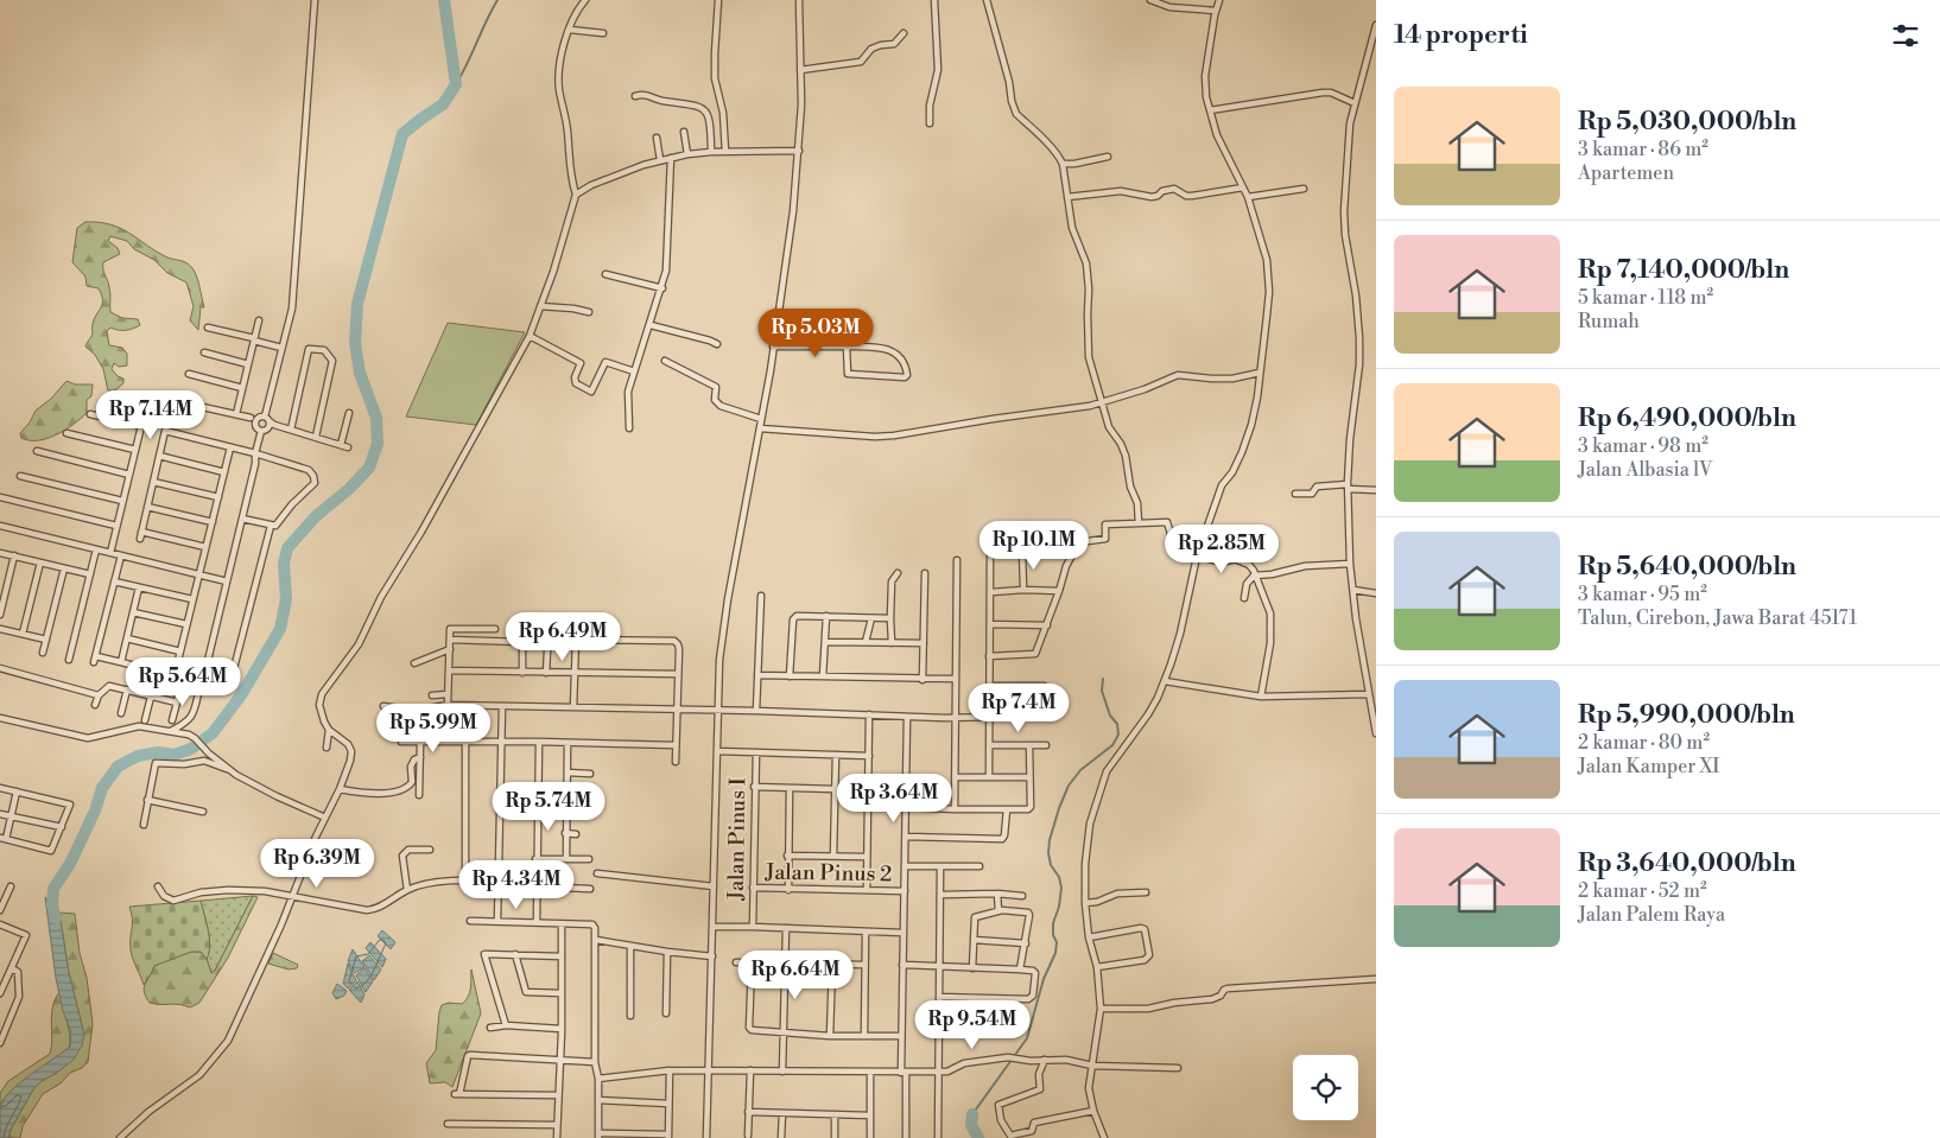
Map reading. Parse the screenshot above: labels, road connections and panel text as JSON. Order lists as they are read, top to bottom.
{
  "streets": {
    "street": ["Jalan Pinus I", "Jalan Pinus 2"]
  },
  "crossings": [
    ["Jalan Pinus I", "Jalan Pinus 2"]
  ],
  "page": {
    "heading": "14 properti",
    "list": [
      {
        "name": "Rp 5,030,000/bln",
        "note": "3 kamar · 86 m² · Apartemen"
      },
      {
        "name": "Rp 7,140,000/bln",
        "note": "5 kamar · 118 m² · Rumah"
      },
      {
        "name": "Rp 6,490,000/bln",
        "note": "3 kamar · 98 m² · Jalan Albasia lV"
      },
      {
        "name": "Rp 5,640,000/bln",
        "note": "3 kamar · 95 m² · Talun, Cirebon, Jawa Barat 45171"
      },
      {
        "name": "Rp 5,990,000/bln",
        "note": "2 kamar · 80 m² · Jalan Kamper XI"
      },
      {
        "name": "Rp 3,640,000/bln",
        "note": "2 kamar · 52 m² · Jalan Palem Raya"
      }
    ],
    "price": [
      "Rp 5.03M",
      "Rp 7.14M",
      "Rp 10.1M",
      "Rp 2.85M",
      "Rp 6.49M",
      "Rp 5.64M",
      "Rp 7.4M",
      "Rp 5.99M",
      "Rp 3.64M",
      "Rp 5.74M",
      "Rp 6.39M",
      "Rp 4.34M",
      "Rp 6.64M",
      "Rp 9.54M"
    ]
  }
}
